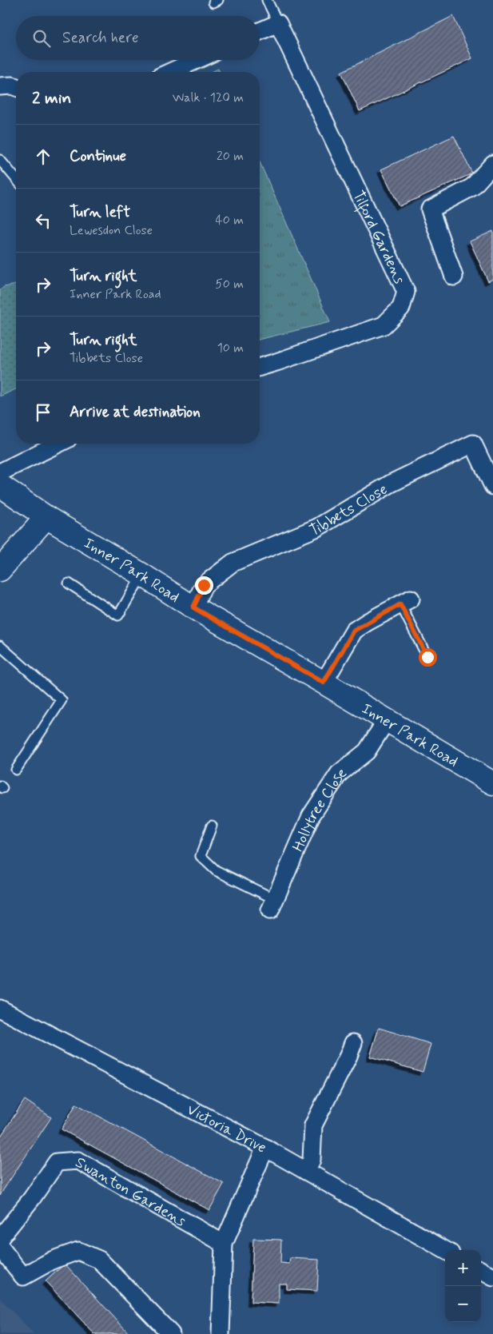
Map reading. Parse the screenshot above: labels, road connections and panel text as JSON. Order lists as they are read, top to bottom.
{
  "streets": {
    "street": [
      "Tilford Gardens",
      "Tibbets Close",
      "Inner Park Road",
      "Hollytree Close",
      "Victoria Drive",
      "Swanton Gardens"
    ]
  },
  "crossings": [
    ["Tibbets Close", "Inner Park Road"],
    ["Inner Park Road", "Hollytree Close"]
  ],
  "page": {
    "search": "Search here",
    "heading": ["2 min", "Walk · 120 m"],
    "list": [
      ["Continue", "20 m"],
      ["Turn left", "Lewesdon Close", "40 m"],
      ["Turn right", "Inner Park Road", "50 m"],
      ["Turn right", "Tibbets Close", "10 m"],
      "Arrive at destination"
    ],
    "map_buttons": ["+", "−"]
  }
}
